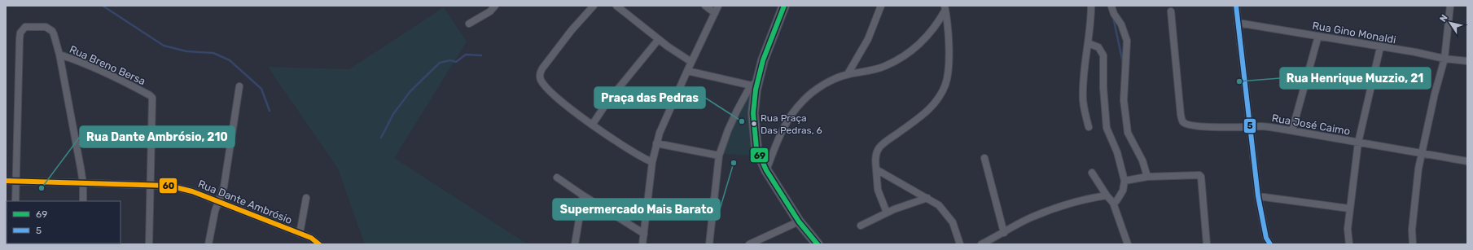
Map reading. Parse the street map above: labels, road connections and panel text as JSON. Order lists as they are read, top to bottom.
{
  "streets": {
    "street": [
      "Rua Gino Monaldi",
      "Rua Breno Bersa",
      "Rua José Caimo",
      "Rua Dante Ambrósio"
    ]
  },
  "crossings": [
    ["Rua Breno Bersa", "Rua Dante Ambrósio"]
  ],
  "places": [
    "Rua Henrique Muzzio, 21",
    "Praça das Pedras",
    "Rua Praça Das Pedras, 6",
    "Supermercado Mais Barato",
    "Rua Dante Ambrósio, 210"
  ],
  "lines": ["transit line 69", "transit line 5", "transit line 60"],
  "legend": ["69", "5"],
  "north": "top left"
}
